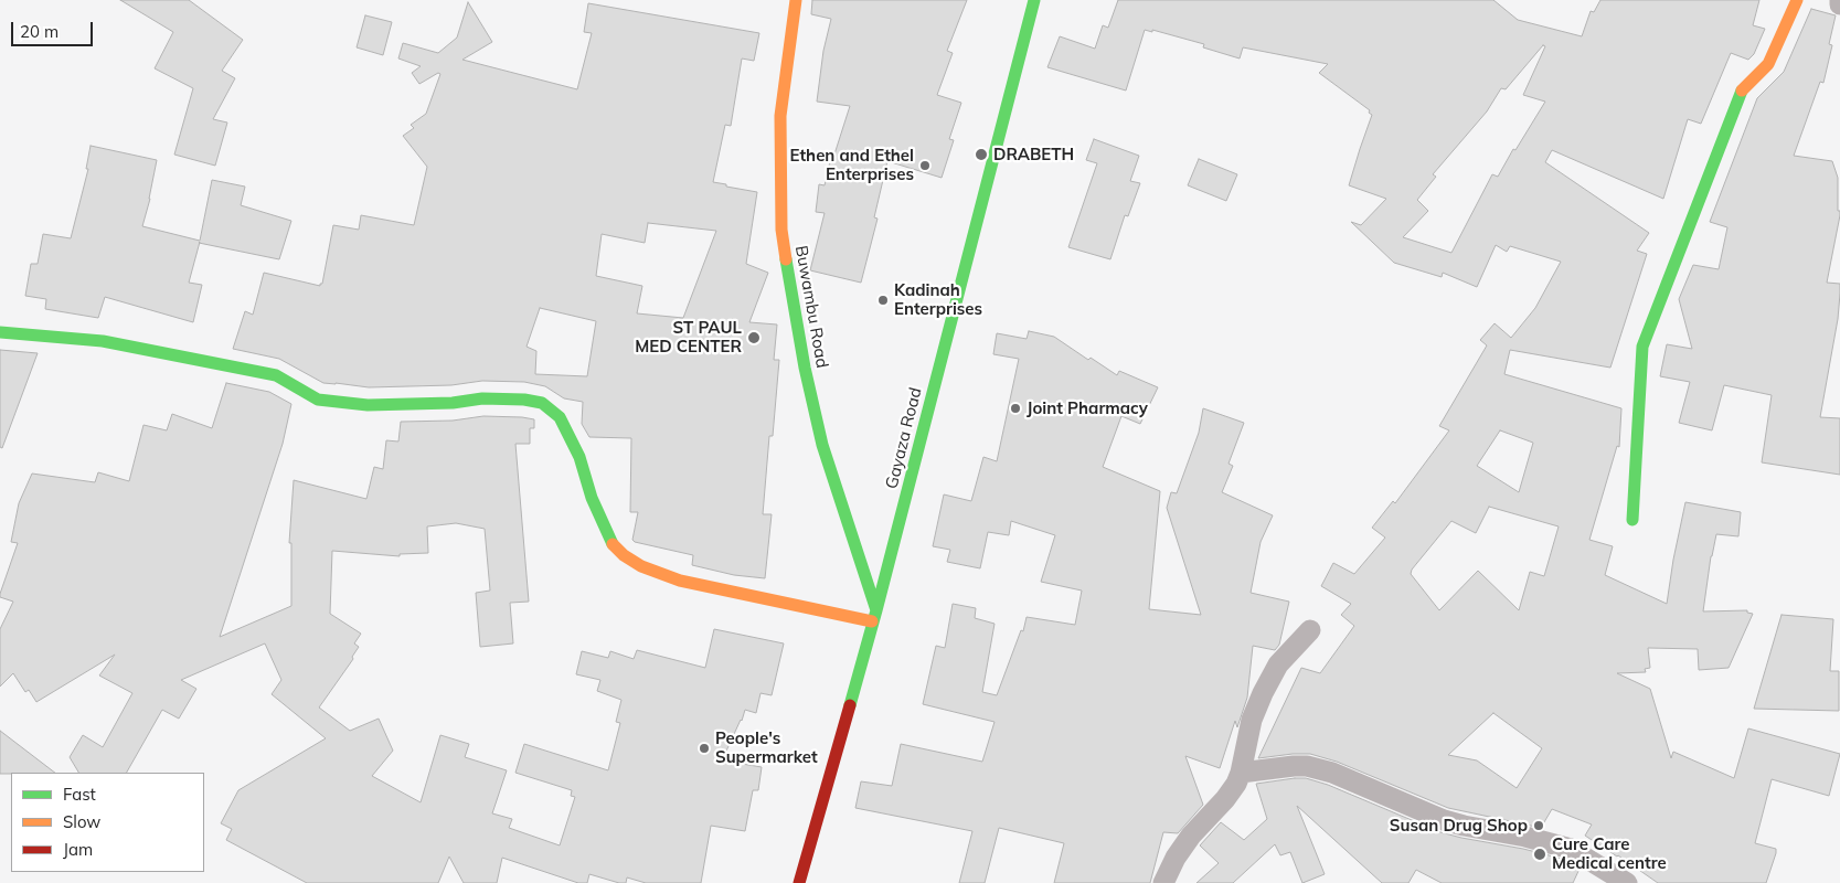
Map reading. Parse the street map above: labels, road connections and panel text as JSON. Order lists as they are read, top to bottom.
{
  "streets": {
    "street": ["Buwambu Road", "Gayaza Road"]
  },
  "crossings": [
    ["Buwambu Road", "Gayaza Road"]
  ],
  "places": [
    "DRABETH",
    "Ethen and Ethel Enterprises",
    "Kadinah Enterprises",
    "ST PAUL MED CENTER",
    "Joint Pharmacy",
    "People's Supermarket",
    "Susan Drug Shop",
    "Cure Care Medical centre"
  ],
  "legend": ["Fast", "Slow", "Jam"],
  "scale_bar": "20 m"
}
